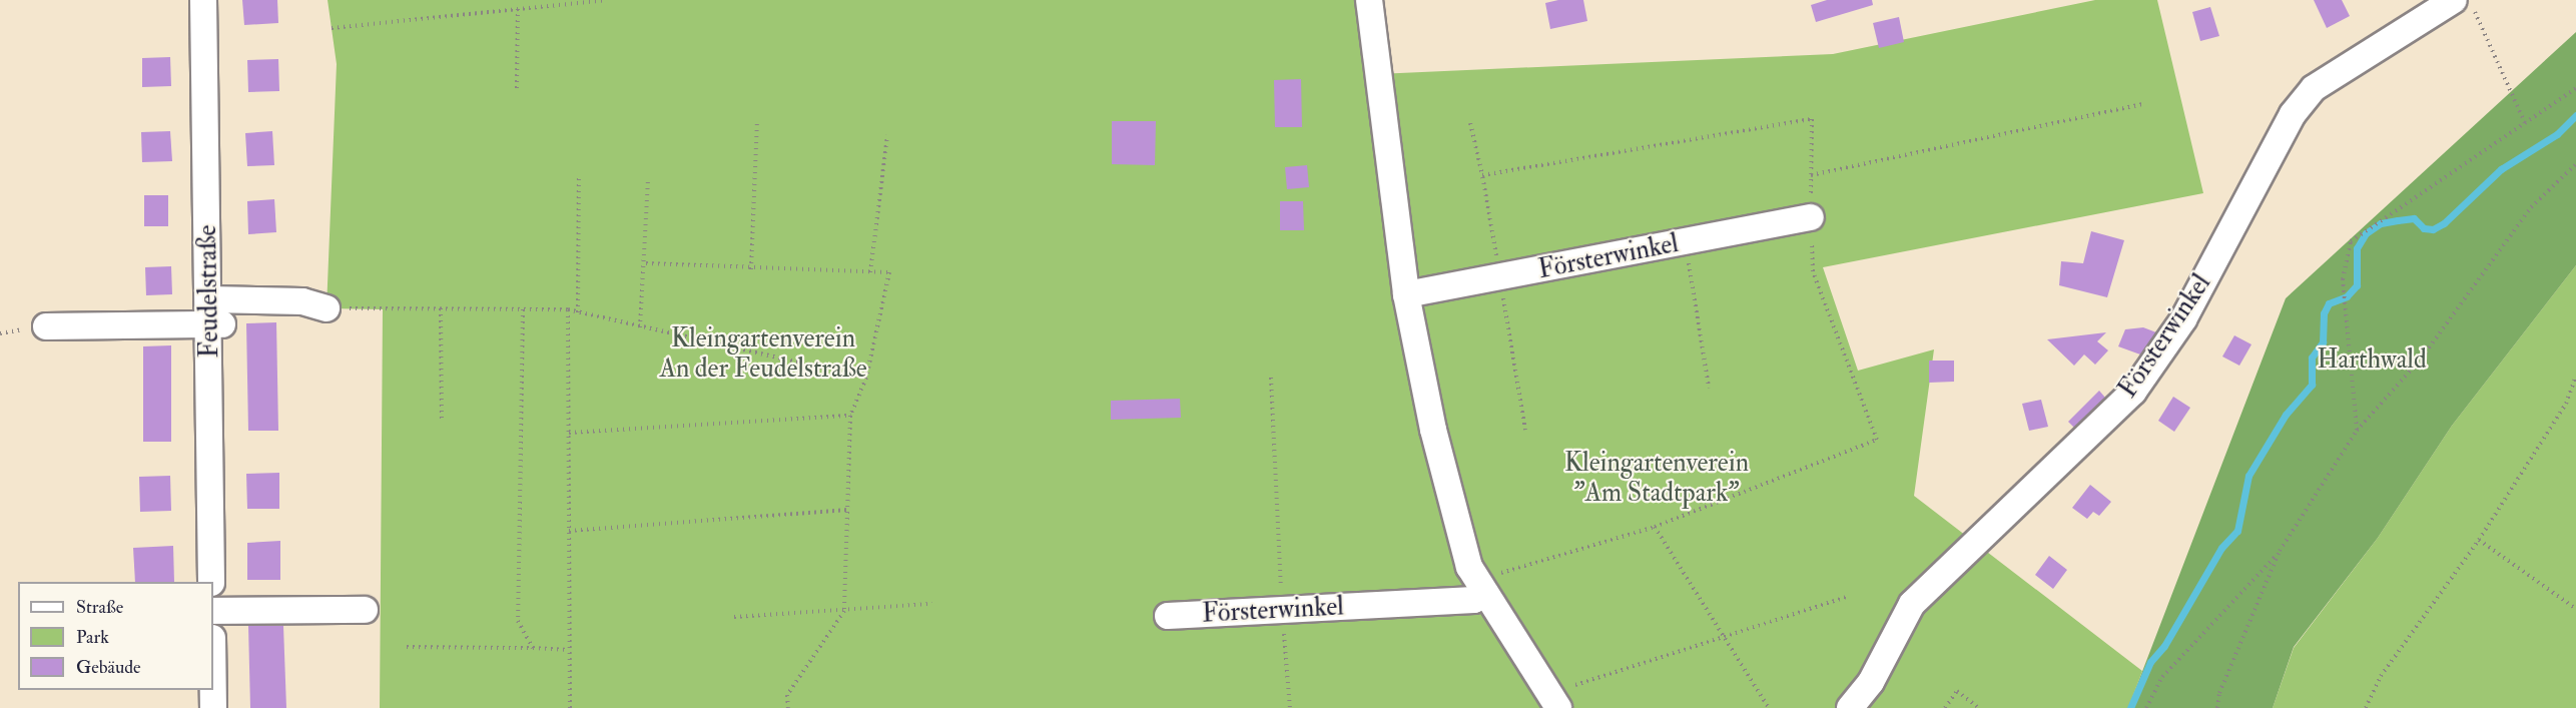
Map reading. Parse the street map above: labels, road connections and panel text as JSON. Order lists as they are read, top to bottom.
{
  "streets": {
    "street": ["Försterwinkel", "Feudelstraße"]
  },
  "parks": ["Kleingartenverein An der Feudelstraße", "Harthwald", "Kleingartenverein \"Am Stadtpark\""],
  "legend": ["Straße", "Park", "Gebäude"]
}
